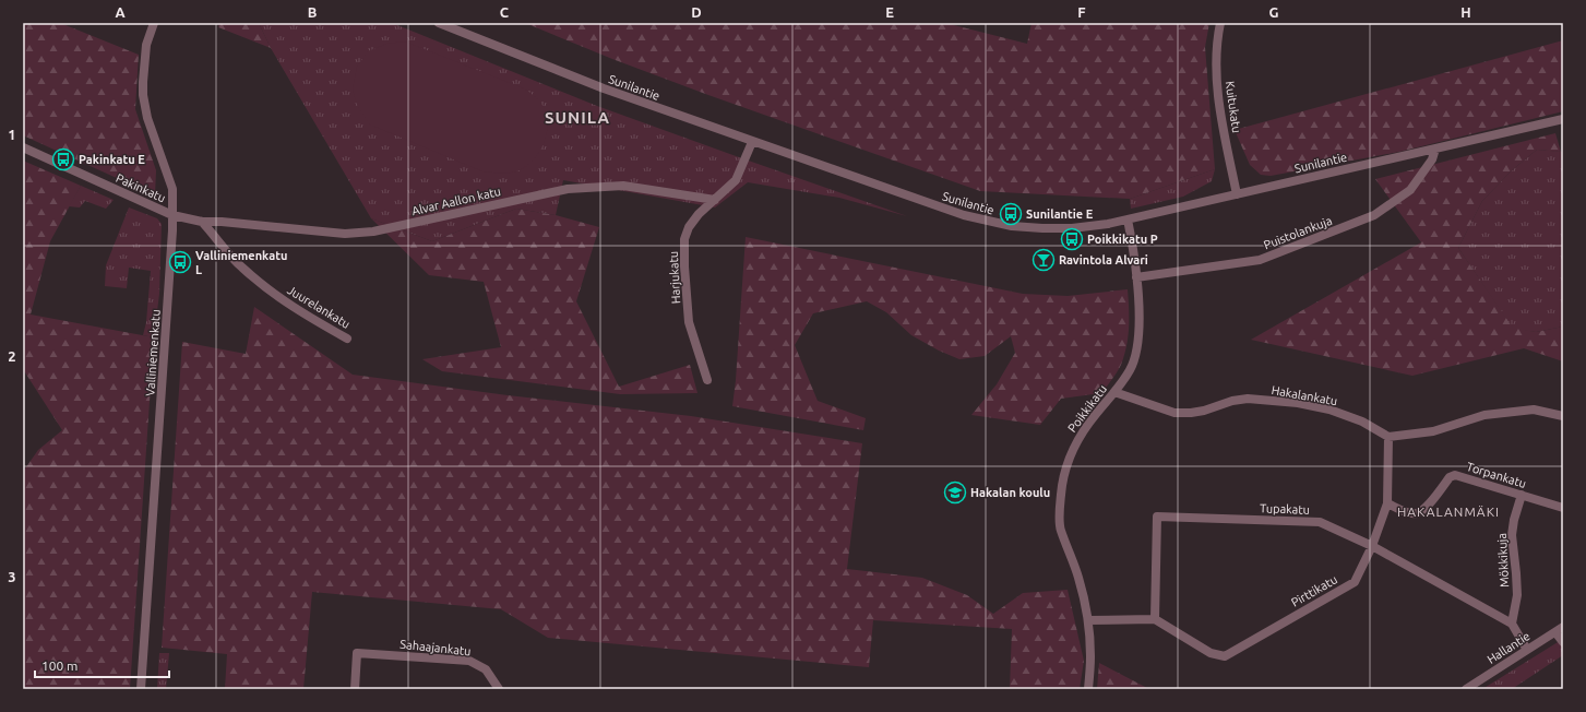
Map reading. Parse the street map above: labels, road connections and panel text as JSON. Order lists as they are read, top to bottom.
{
  "streets": {
    "street": [
      "Sunilantie",
      "Kuitukatu",
      "Pakinkatu",
      "Alvar Aallon katu",
      "Puistolankuja",
      "Harjukatu",
      "Juurelankatu",
      "Valliniemenkatu",
      "Hakalankatu",
      "Poikkikatu",
      "Torpankatu",
      "Tupakatu",
      "Mökkikuja",
      "Pirttikatu",
      "Sahaajankatu",
      "Hallantie"
    ]
  },
  "crossings": [
    ["Sunilantie", "Kuitukatu"],
    ["Sunilantie", "Puistolankuja"],
    ["Sunilantie", "Harjukatu"],
    ["Sunilantie", "Poikkikatu"],
    ["Pakinkatu", "Alvar Aallon katu"],
    ["Pakinkatu", "Juurelankatu"],
    ["Pakinkatu", "Valliniemenkatu"],
    ["Alvar Aallon katu", "Harjukatu"],
    ["Alvar Aallon katu", "Juurelankatu"],
    ["Puistolankuja", "Poikkikatu"],
    ["Hakalankatu", "Poikkikatu"],
    ["Hakalankatu", "Pirttikatu"],
    ["Torpankatu", "Mökkikuja"],
    ["Torpankatu", "Pirttikatu"],
    ["Tupakatu", "Mökkikuja"],
    ["Tupakatu", "Pirttikatu"]
  ],
  "districts": ["SUNILA", "HAKALANMÄKI"],
  "places": {
    "bus stop": [
      "Pakinkatu E",
      "Sunilantie E",
      "Poikkikatu P",
      "Valliniemenkatu L"
    ],
    "bar": ["Ravintola Alvari"],
    "school or university": ["Hakalan koulu"]
  },
  "scale_bar": "100 m",
  "grid": {
    "columns": [
      "A",
      "B",
      "C",
      "D",
      "E",
      "F",
      "G",
      "H"
    ],
    "rows": ["1", "2", "3"]
  }
}
